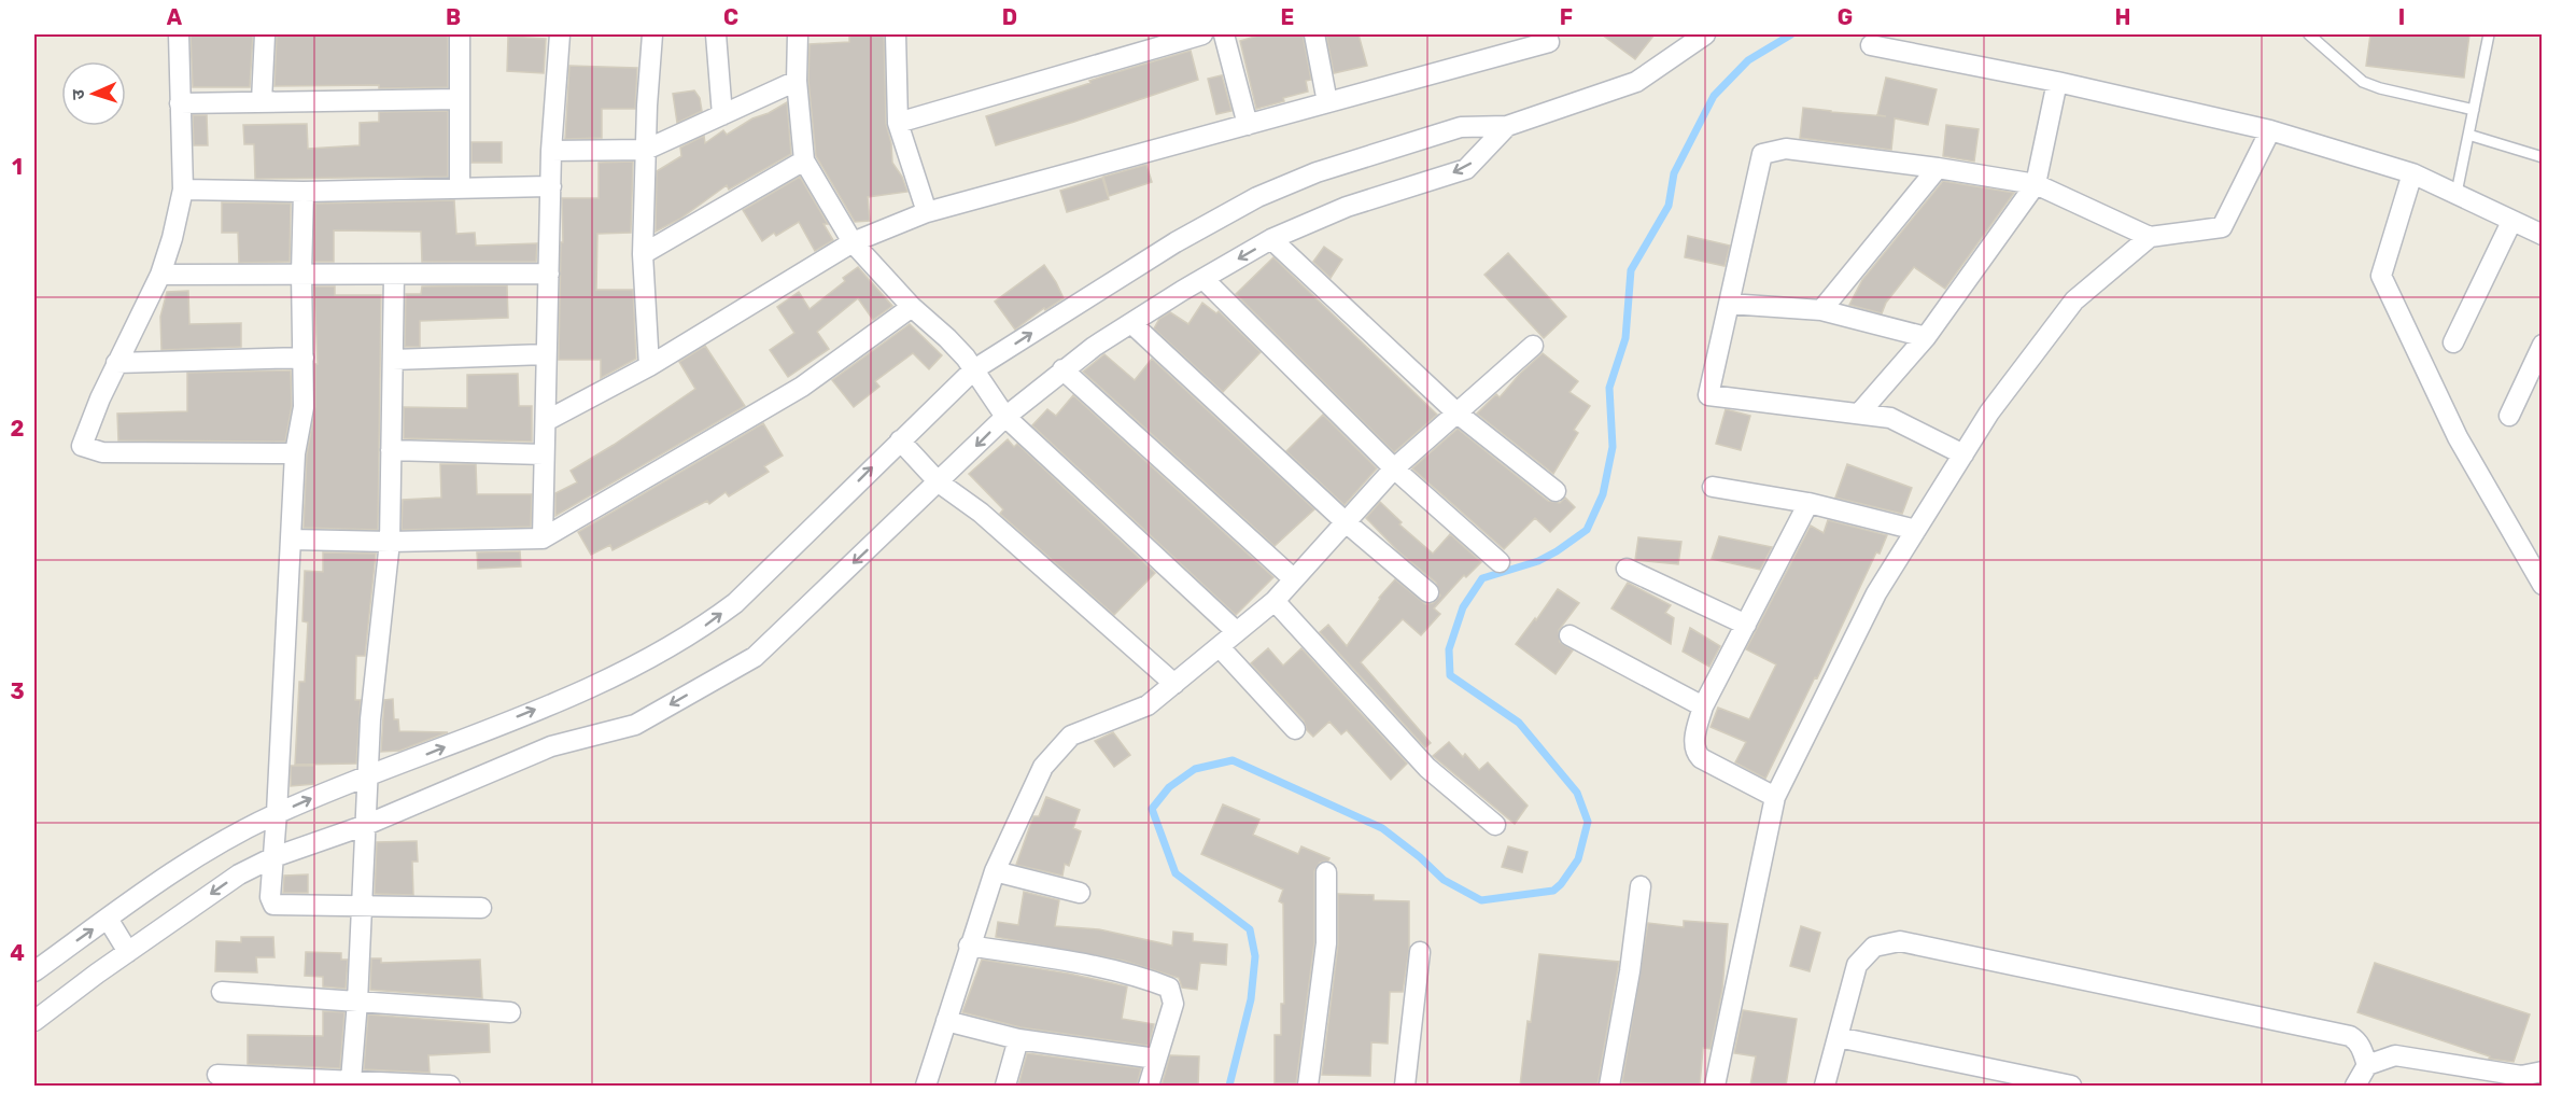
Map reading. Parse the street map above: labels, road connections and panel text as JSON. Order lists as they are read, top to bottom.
{
  "north": "left",
  "grid": {
    "columns": [
      "A",
      "B",
      "C",
      "D",
      "E",
      "F",
      "G",
      "H",
      "I"
    ],
    "rows": [
      "1",
      "2",
      "3",
      "4"
    ]
  }
}
